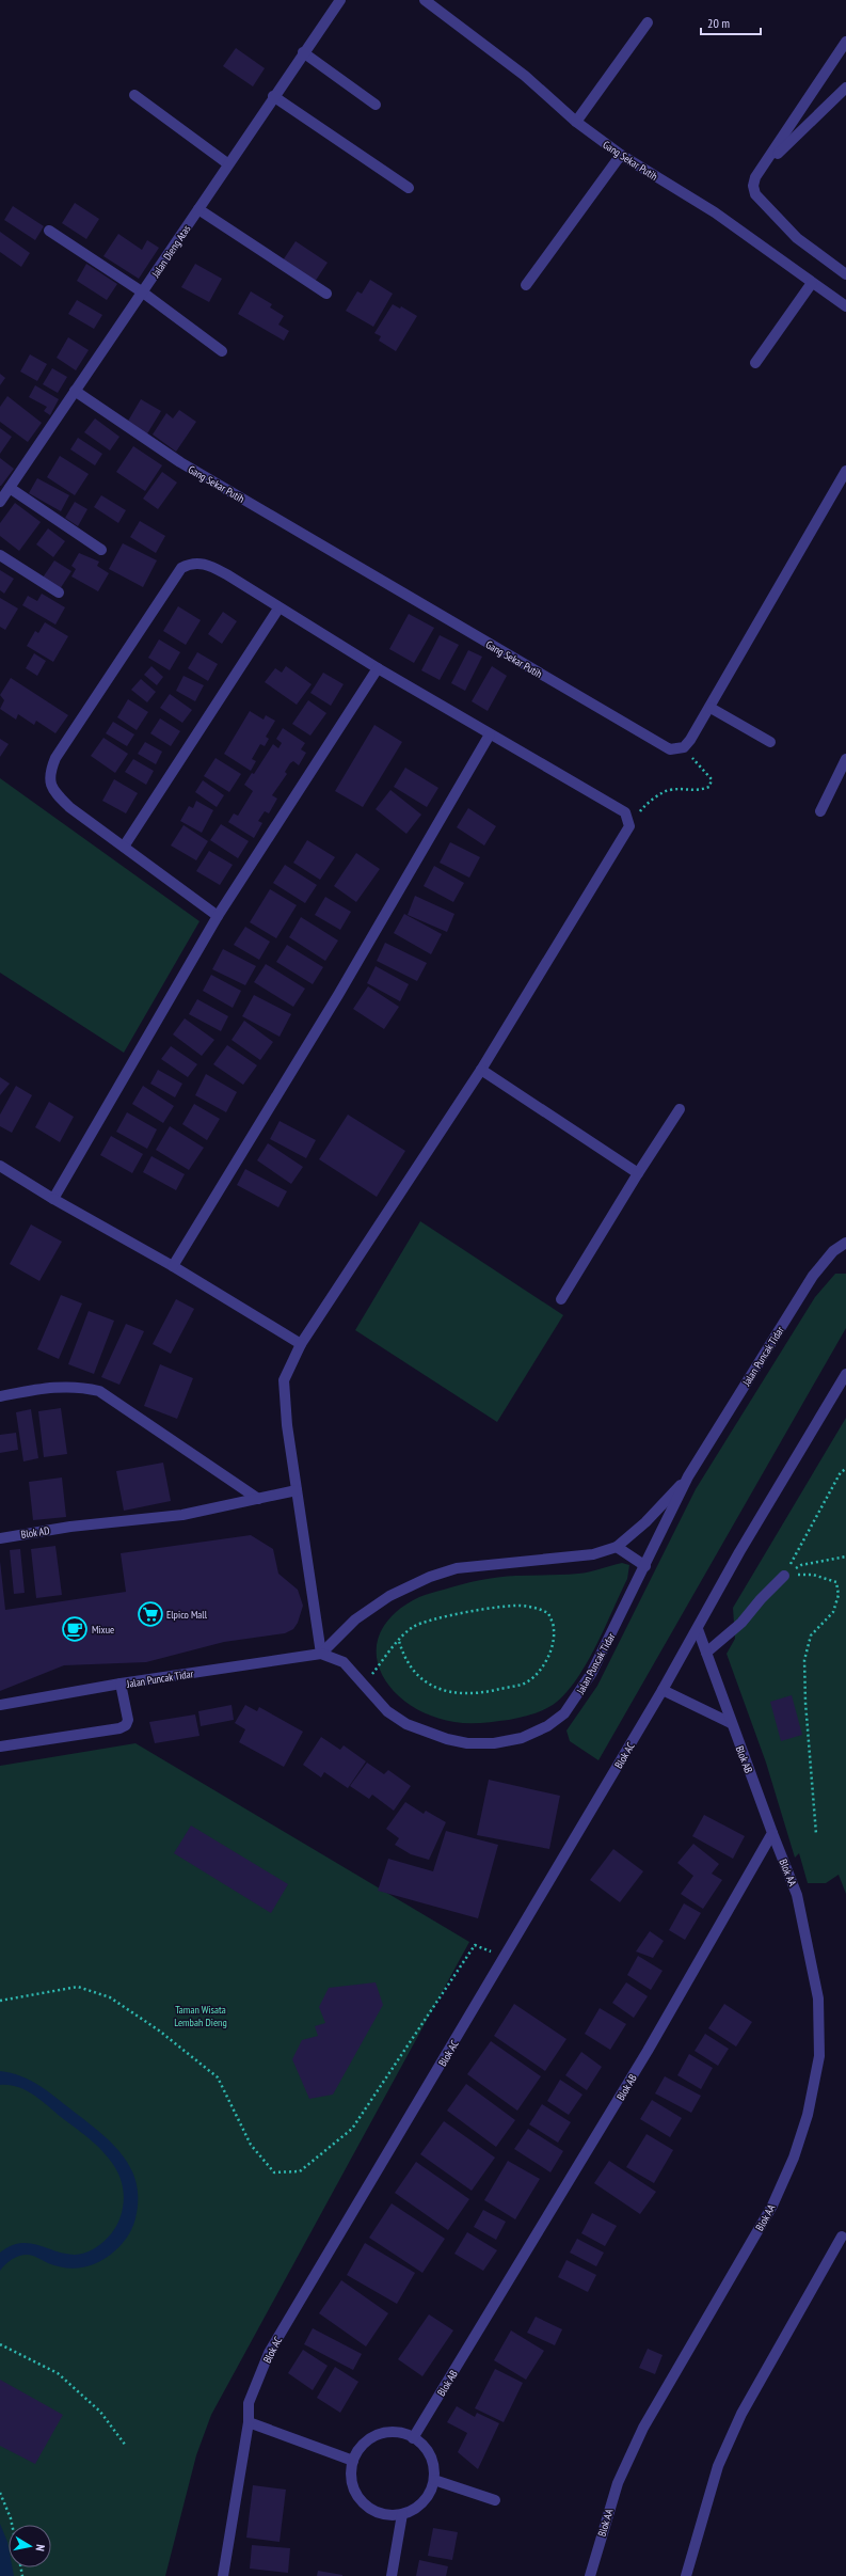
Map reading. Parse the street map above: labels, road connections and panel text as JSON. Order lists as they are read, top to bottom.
{
  "streets": {
    "street": [
      "Gang Sekar Putih",
      "Jalan Dieng Atas",
      "Jalan Puncak Tidar",
      "Blok AD",
      "Blok AC",
      "Blok AB",
      "Blok AA"
    ]
  },
  "crossings": [
    ["Gang Sekar Putih", "Jalan Dieng Atas"],
    ["Blok AC", "Blok AB"],
    ["Blok AB", "Blok AA"]
  ],
  "parks": ["Taman Wisata Lembah Dieng"],
  "places": {
    "supermarket": ["Elpico Mall"],
    "cafe": ["Mixue"]
  },
  "scale_bar": "20 m",
  "north": "right"
}
